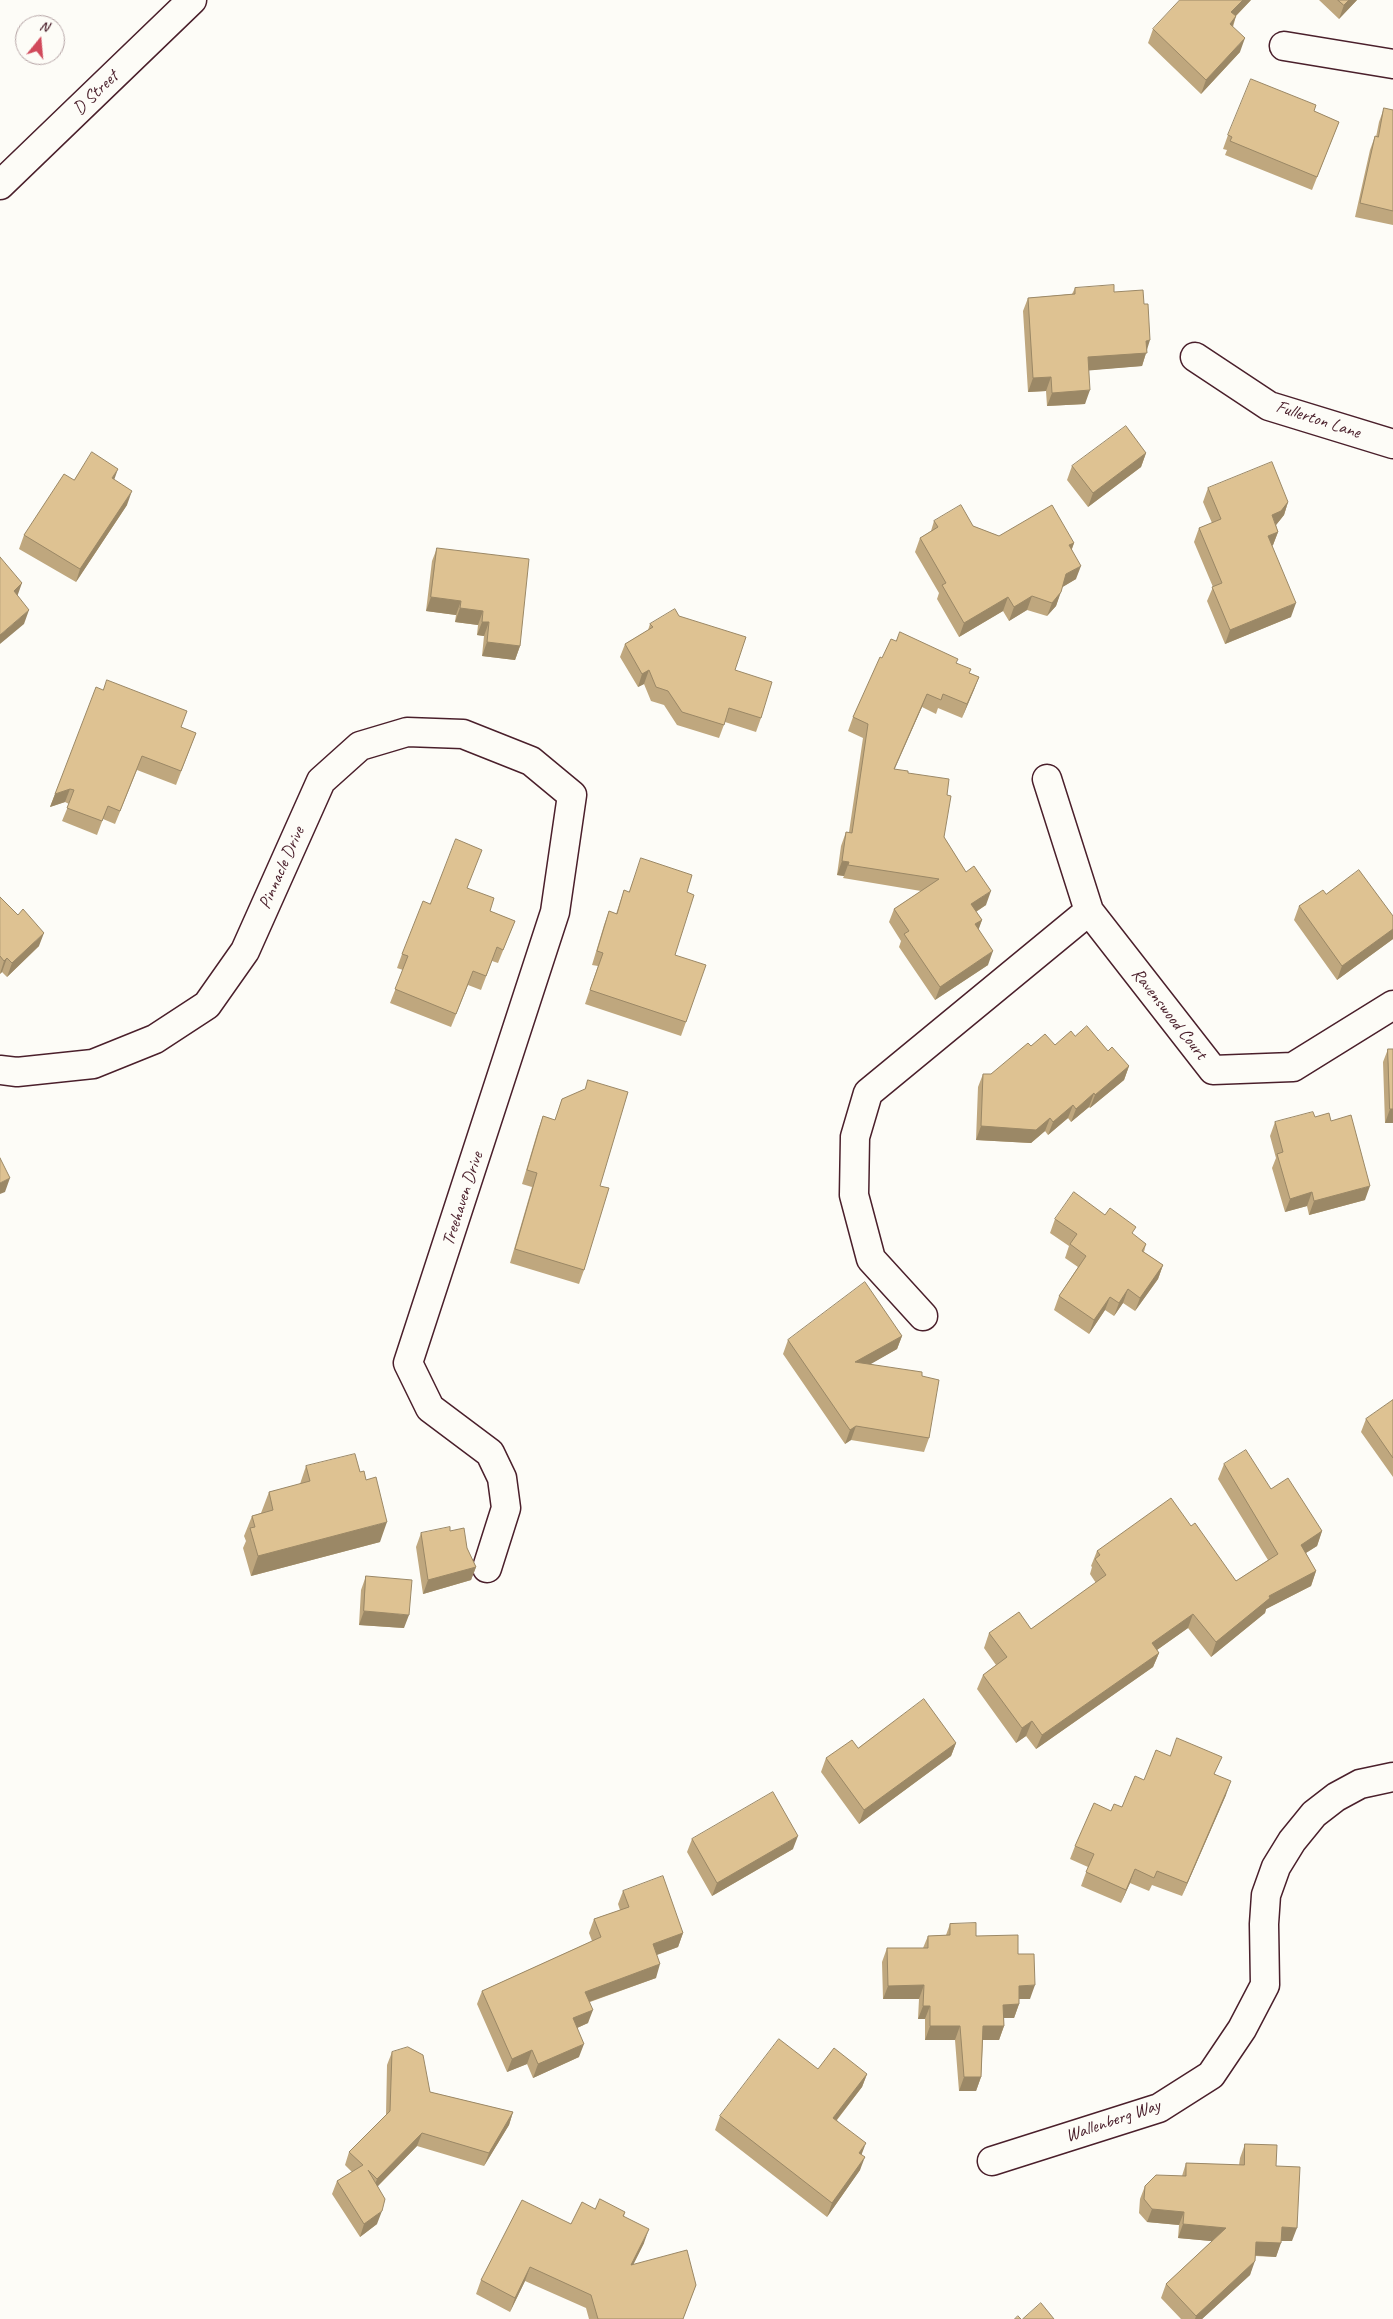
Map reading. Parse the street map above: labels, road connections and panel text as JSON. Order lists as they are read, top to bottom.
{
  "streets": {
    "street": [
      "D Street",
      "Fullerton Lane",
      "Pinnacle Drive",
      "Ravenswood Court",
      "Treehaven Drive",
      "Wallenberg Way"
    ]
  },
  "crossings": [
    ["Pinnacle Drive", "Treehaven Drive"]
  ],
  "north": "top"
}
